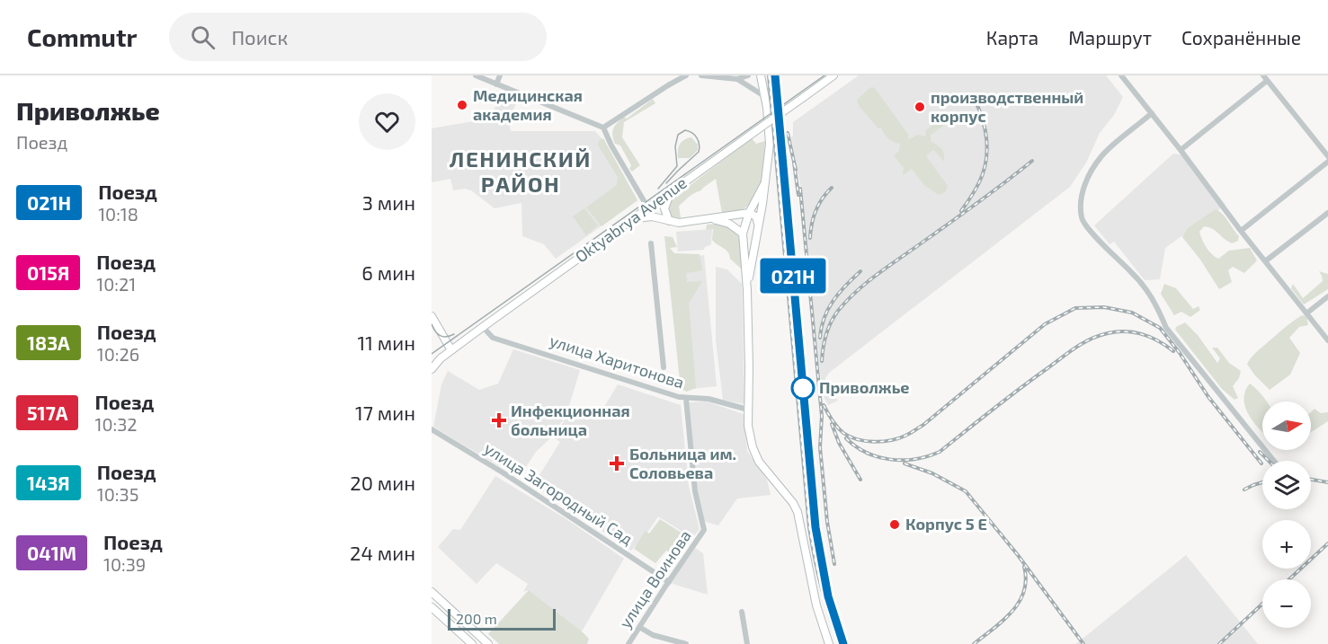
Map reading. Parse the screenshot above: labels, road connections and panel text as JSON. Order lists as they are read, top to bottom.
{
  "streets": {
    "main road": ["Oktyabrya Avenue"],
    "street": ["улица Харитонова", "улица Загородный Сад", "улица Воинова"]
  },
  "crossings": [
    ["Oktyabrya Avenue", "улица Харитонова"],
    ["улица Харитонова", "улица Воинова"],
    ["улица Загородный Сад", "улица Воинова"]
  ],
  "districts": ["ЛЕНИНСКИЙ РАЙОН"],
  "places": {
    "other": [
      "Медицинская академия",
      "производственный корпус",
      "Приволжье",
      "Корпус 5 E"
    ],
    "health": ["Инфекционная больница", "Больница им. Соловьева"]
  },
  "scale_bar": "200 m",
  "north": "right",
  "page": {
    "header": "Commutr",
    "search": "Поиск",
    "nav": ["Карта", "Маршрут", "Сохранённые"],
    "heading": ["Приволжье", "Поезд"],
    "on_map": "021Н",
    "list": [
      {
        "mark": "021Н",
        "name": "Поезд",
        "note": "10:18",
        "value": "3 мин"
      },
      {
        "mark": "015Я",
        "name": "Поезд",
        "note": "10:21",
        "value": "6 мин"
      },
      {
        "mark": "183А",
        "name": "Поезд",
        "note": "10:26",
        "value": "11 мин"
      },
      {
        "mark": "517А",
        "name": "Поезд",
        "note": "10:32",
        "value": "17 мин"
      },
      {
        "mark": "143Я",
        "name": "Поезд",
        "note": "10:35",
        "value": "20 мин"
      },
      {
        "mark": "041М",
        "name": "Поезд",
        "note": "10:39",
        "value": "24 мин"
      }
    ],
    "map_buttons": ["+", "−"],
    "scale": "200 m"
  }
}
